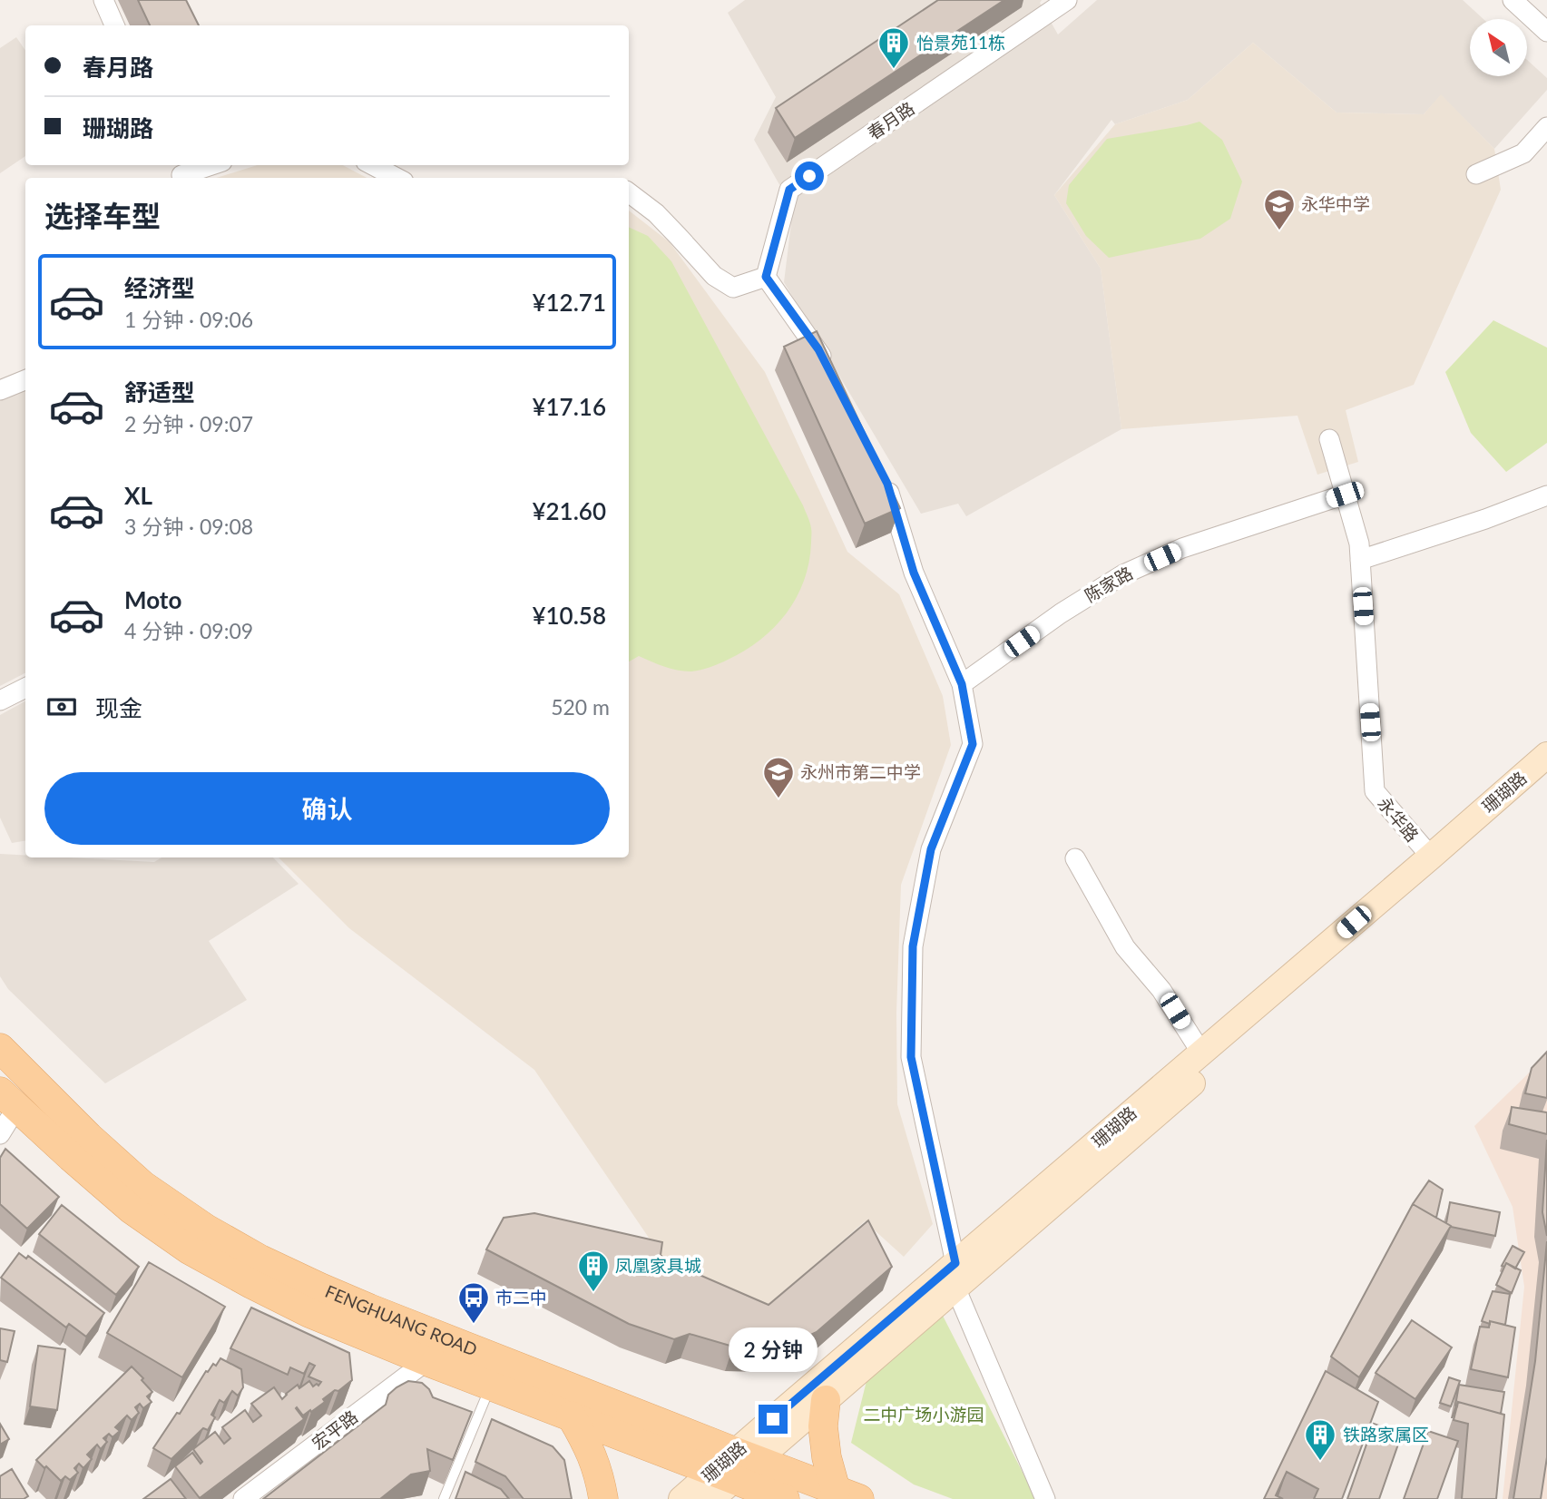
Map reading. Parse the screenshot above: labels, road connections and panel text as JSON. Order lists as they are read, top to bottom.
{
  "streets": {
    "main road": ["珊瑚路", "FENGHUANG ROAD"],
    "street": [
      "春月路",
      "陈家路",
      "永华路",
      "宏平路"
    ]
  },
  "crossings": [
    ["陈家路", "永华路"],
    ["珊瑚路", "永华路"],
    ["珊瑚路", "FENGHUANG ROAD"],
    ["FENGHUANG ROAD", "宏平路"]
  ],
  "parks": ["二中广场小游园"],
  "places": {
    "building": ["怡景苑11栋", "凤凰家具城", "铁路家属区"],
    "school or university": ["永华中学", "永州市第二中学"],
    "bus stop": ["市二中"]
  },
  "north": "top left",
  "page": {
    "banner": ["春月路", "珊瑚路"],
    "heading": "选择车型",
    "list": [
      {
        "name": "经济型",
        "note": "1 分钟 · 09:06",
        "value": "¥12.71"
      },
      {
        "name": "舒适型",
        "note": "2 分钟 · 09:07",
        "value": "¥17.16"
      },
      {
        "name": "XL",
        "note": "3 分钟 · 09:08",
        "value": "¥21.60"
      },
      {
        "name": "Moto",
        "note": "4 分钟 · 09:09",
        "value": "¥10.58"
      }
    ],
    "pay": ["现金", "520 m"],
    "buttons": "确认",
    "bubble": "2 分钟"
  }
}
